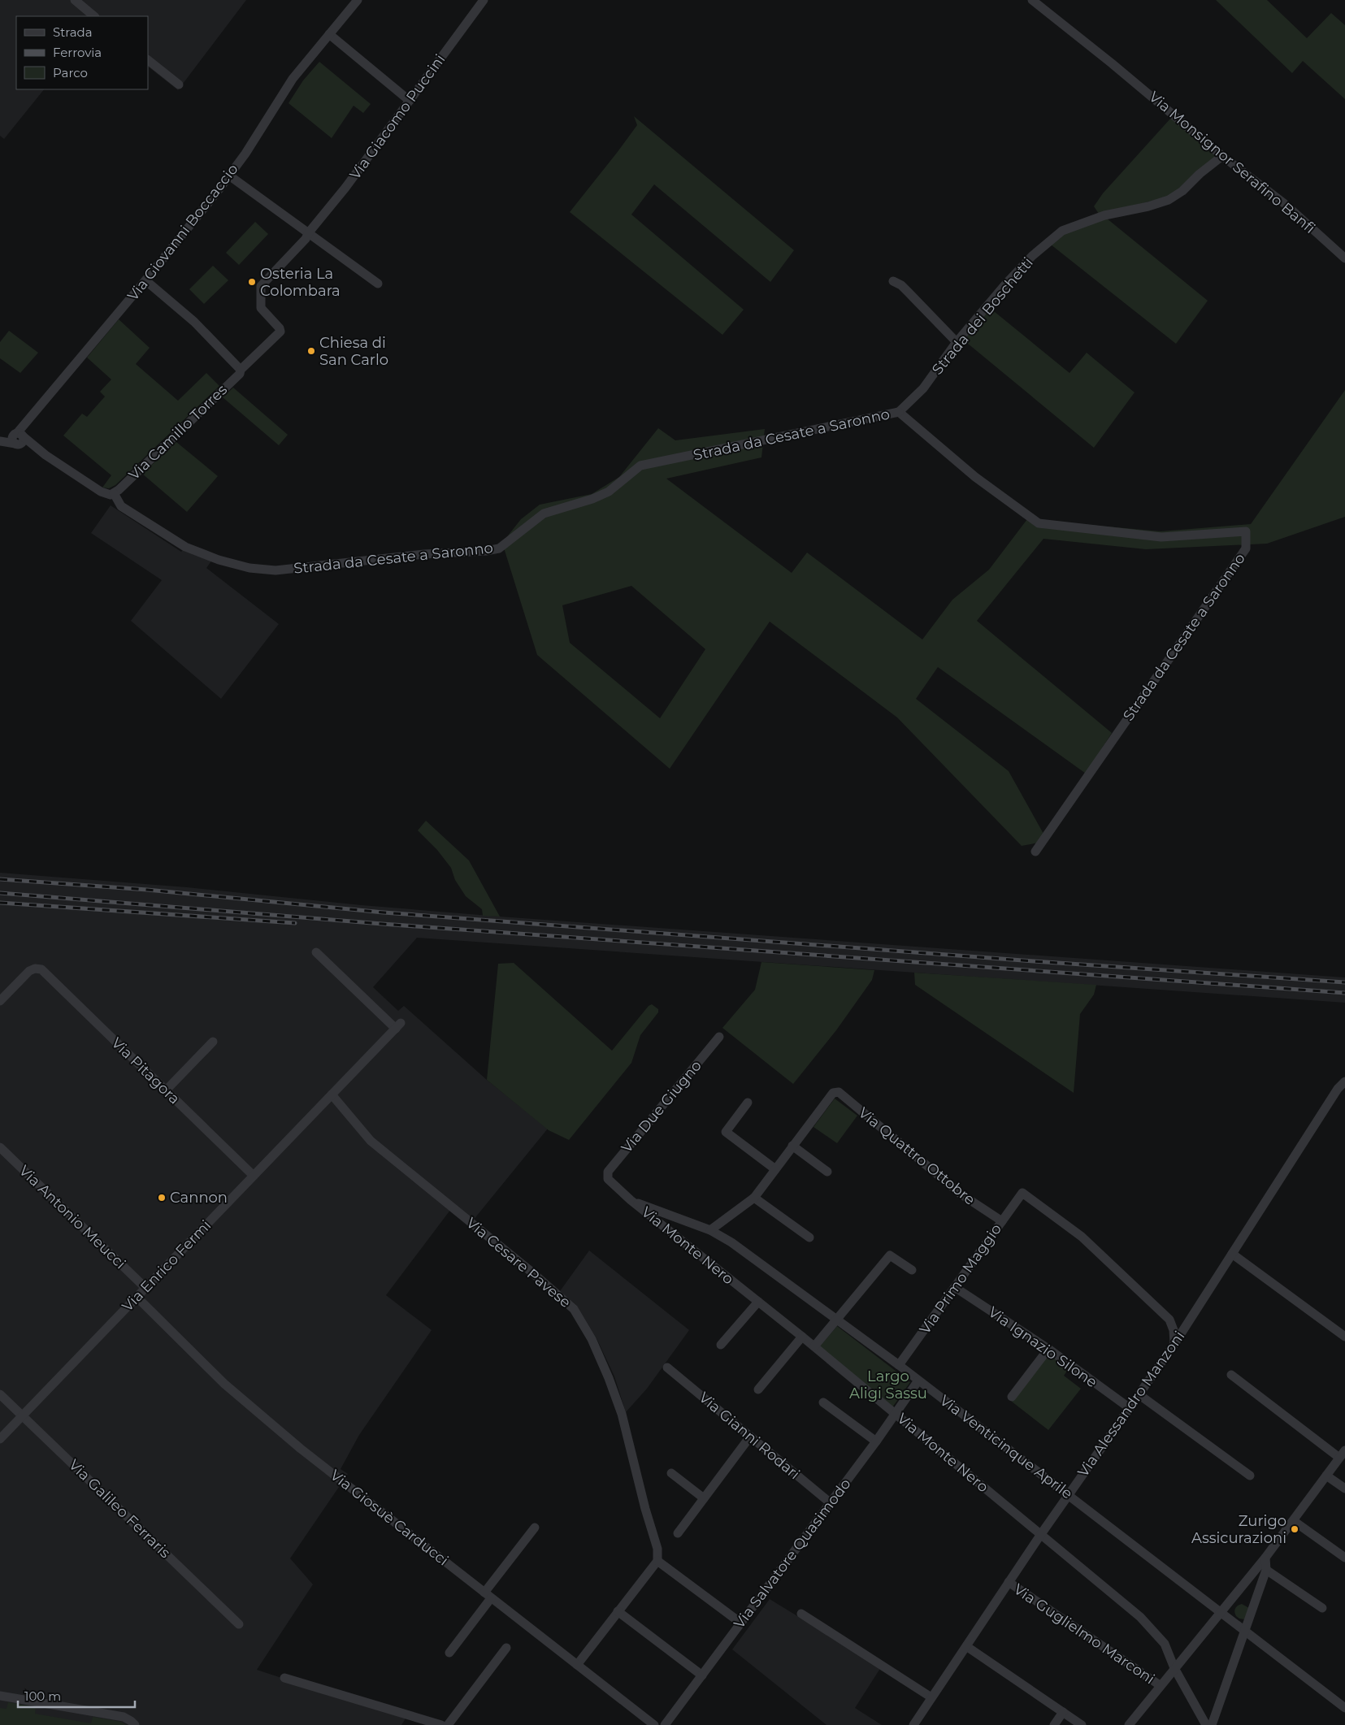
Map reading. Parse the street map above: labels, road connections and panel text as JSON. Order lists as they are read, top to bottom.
{
  "streets": {
    "street": [
      "Via Giacomo Puccini",
      "Via Monsignor Serafino Banfi",
      "Via Giovanni Boccaccio",
      "Strada dei Boschetti",
      "Via Camillo Torres",
      "Strada da Cesate a Saronno",
      "Via Pitagora",
      "Via Due Giugno",
      "Via Quattro Ottobre",
      "Via Antonio Meucci",
      "Via Monte Nero",
      "Via Cesare Pavese",
      "Via Enrico Fermi",
      "Via Primo Maggio",
      "Via Ignazio Silone",
      "Via Alessandro Manzoni",
      "Via Gianni Rodari",
      "Via Venticinque Aprile",
      "Via Galileo Ferraris",
      "Via Giosuè Carducci",
      "Via Salvatore Quasimodo",
      "Via Guglielmo Marconi"
    ]
  },
  "crossings": [
    ["Via Giacomo Puccini", "Via Camillo Torres"],
    ["Via Monsignor Serafino Banfi", "Strada dei Boschetti"],
    ["Strada dei Boschetti", "Strada da Cesate a Saronno"],
    ["Via Camillo Torres", "Strada da Cesate a Saronno"],
    ["Via Pitagora", "Via Enrico Fermi"],
    ["Via Due Giugno", "Via Monte Nero"],
    ["Via Quattro Ottobre", "Via Primo Maggio"],
    ["Via Antonio Meucci", "Via Enrico Fermi"],
    ["Via Monte Nero", "Via Alessandro Manzoni"],
    ["Via Monte Nero", "Via Venticinque Aprile"],
    ["Via Monte Nero", "Via Salvatore Quasimodo"],
    ["Via Cesare Pavese", "Via Enrico Fermi"],
    ["Via Enrico Fermi", "Via Galileo Ferraris"],
    ["Via Enrico Fermi", "Via Giosuè Carducci"],
    ["Via Primo Maggio", "Via Ignazio Silone"],
    ["Via Primo Maggio", "Via Alessandro Manzoni"],
    ["Via Primo Maggio", "Via Venticinque Aprile"],
    ["Via Ignazio Silone", "Via Alessandro Manzoni"],
    ["Via Alessandro Manzoni", "Via Venticinque Aprile"],
    ["Via Alessandro Manzoni", "Via Guglielmo Marconi"],
    ["Via Gianni Rodari", "Via Salvatore Quasimodo"],
    ["Via Venticinque Aprile", "Via Salvatore Quasimodo"]
  ],
  "parks": ["Largo Aligi Sassu"],
  "places": [
    "Osteria La Colombara",
    "Chiesa di San Carlo",
    "Cannon",
    "Zurigo Assicurazioni"
  ],
  "legend": ["Strada", "Ferrovia", "Parco"],
  "scale_bar": "100 m"
}
